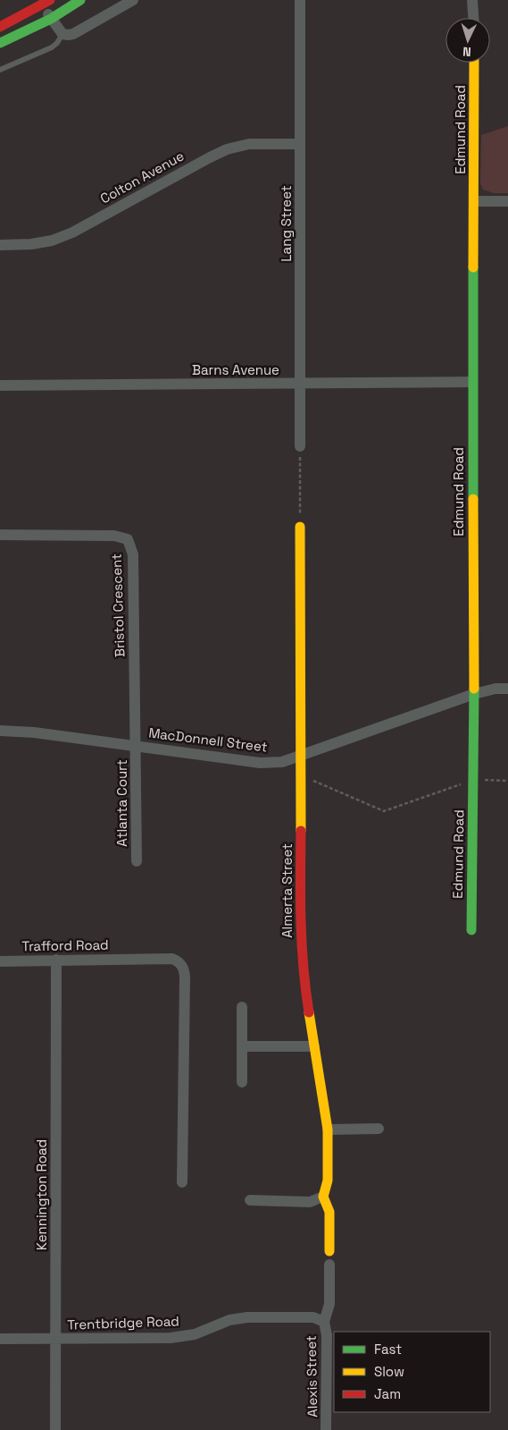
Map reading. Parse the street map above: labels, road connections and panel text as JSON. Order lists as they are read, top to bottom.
{
  "streets": {
    "street": [
      "Edmund Road",
      "Colton Avenue",
      "Lang Street",
      "Barns Avenue",
      "Bristol Crescent",
      "MacDonnell Street",
      "Atlanta Court",
      "Almerta Street",
      "Trafford Road",
      "Kennington Road",
      "Trentbridge Road",
      "Alexis Street"
    ]
  },
  "crossings": [
    ["Edmund Road", "Barns Avenue"],
    ["Edmund Road", "MacDonnell Street"],
    ["Colton Avenue", "Lang Street"],
    ["Lang Street", "Barns Avenue"],
    ["Bristol Crescent", "MacDonnell Street"],
    ["Bristol Crescent", "Atlanta Court"],
    ["MacDonnell Street", "Atlanta Court"],
    ["MacDonnell Street", "Almerta Street"],
    ["Trafford Road", "Kennington Road"],
    ["Kennington Road", "Trentbridge Road"],
    ["Trentbridge Road", "Alexis Street"]
  ],
  "legend": ["Fast", "Slow", "Jam"],
  "north": "bottom"
}
